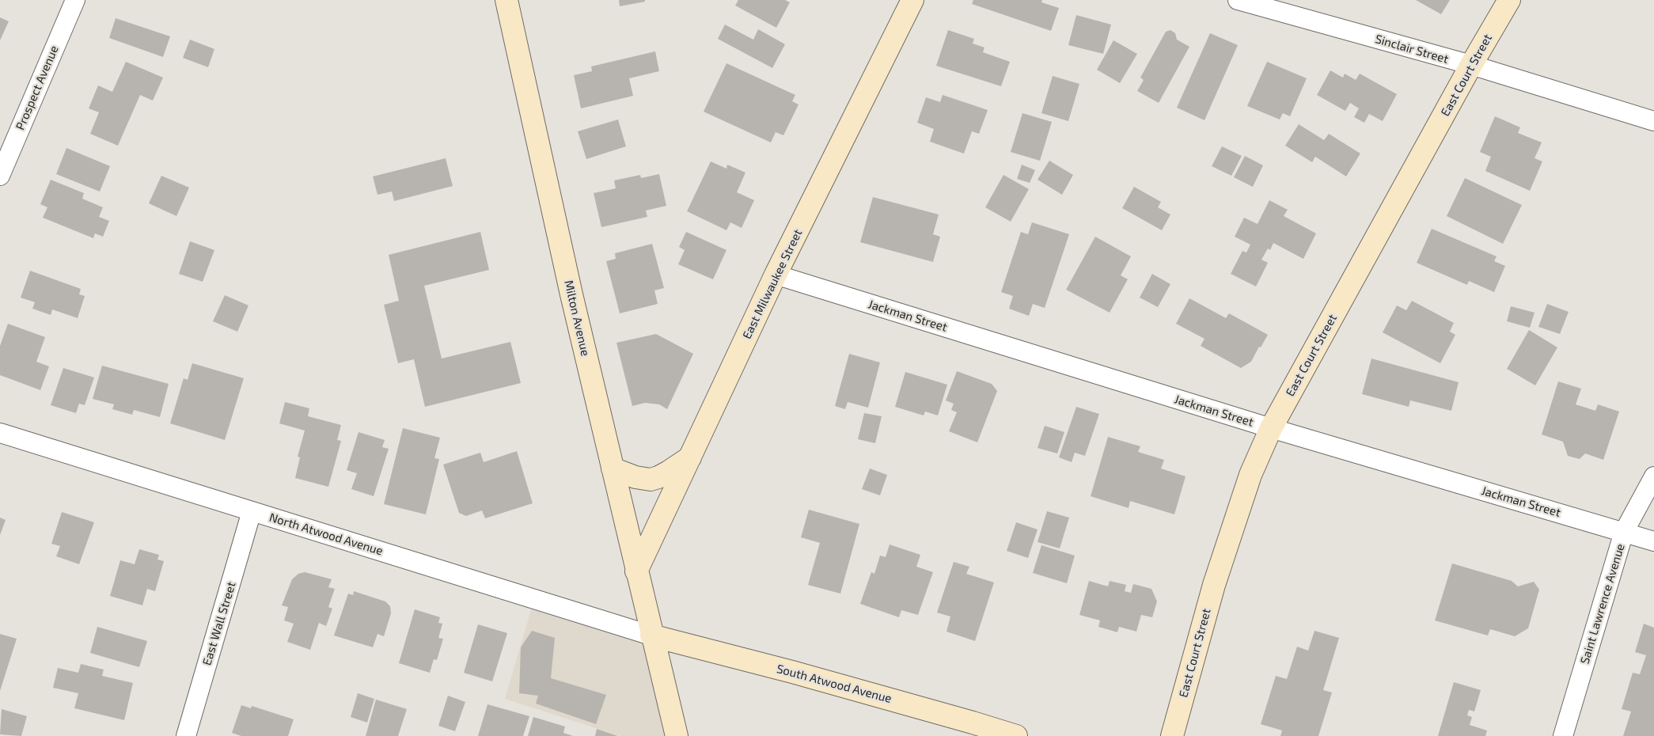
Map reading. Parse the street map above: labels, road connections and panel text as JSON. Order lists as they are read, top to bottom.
{
  "streets": {
    "main road": [
      "East Court Street",
      "East Milwaukee Street",
      "Milton Avenue",
      "South Atwood Avenue"
    ],
    "street": [
      "Sinclair Street",
      "Prospect Avenue",
      "Jackman Street",
      "North Atwood Avenue",
      "Saint Lawrence Avenue",
      "East Wall Street"
    ]
  },
  "crossings": [
    ["Sinclair Street", "East Court Street"],
    ["East Court Street", "Jackman Street"],
    ["East Milwaukee Street", "Jackman Street"],
    ["East Milwaukee Street", "Milton Avenue"],
    ["Jackman Street", "Saint Lawrence Avenue"],
    ["Milton Avenue", "North Atwood Avenue"],
    ["Milton Avenue", "South Atwood Avenue"],
    ["North Atwood Avenue", "East Wall Street"],
    ["North Atwood Avenue", "South Atwood Avenue"]
  ]
}
